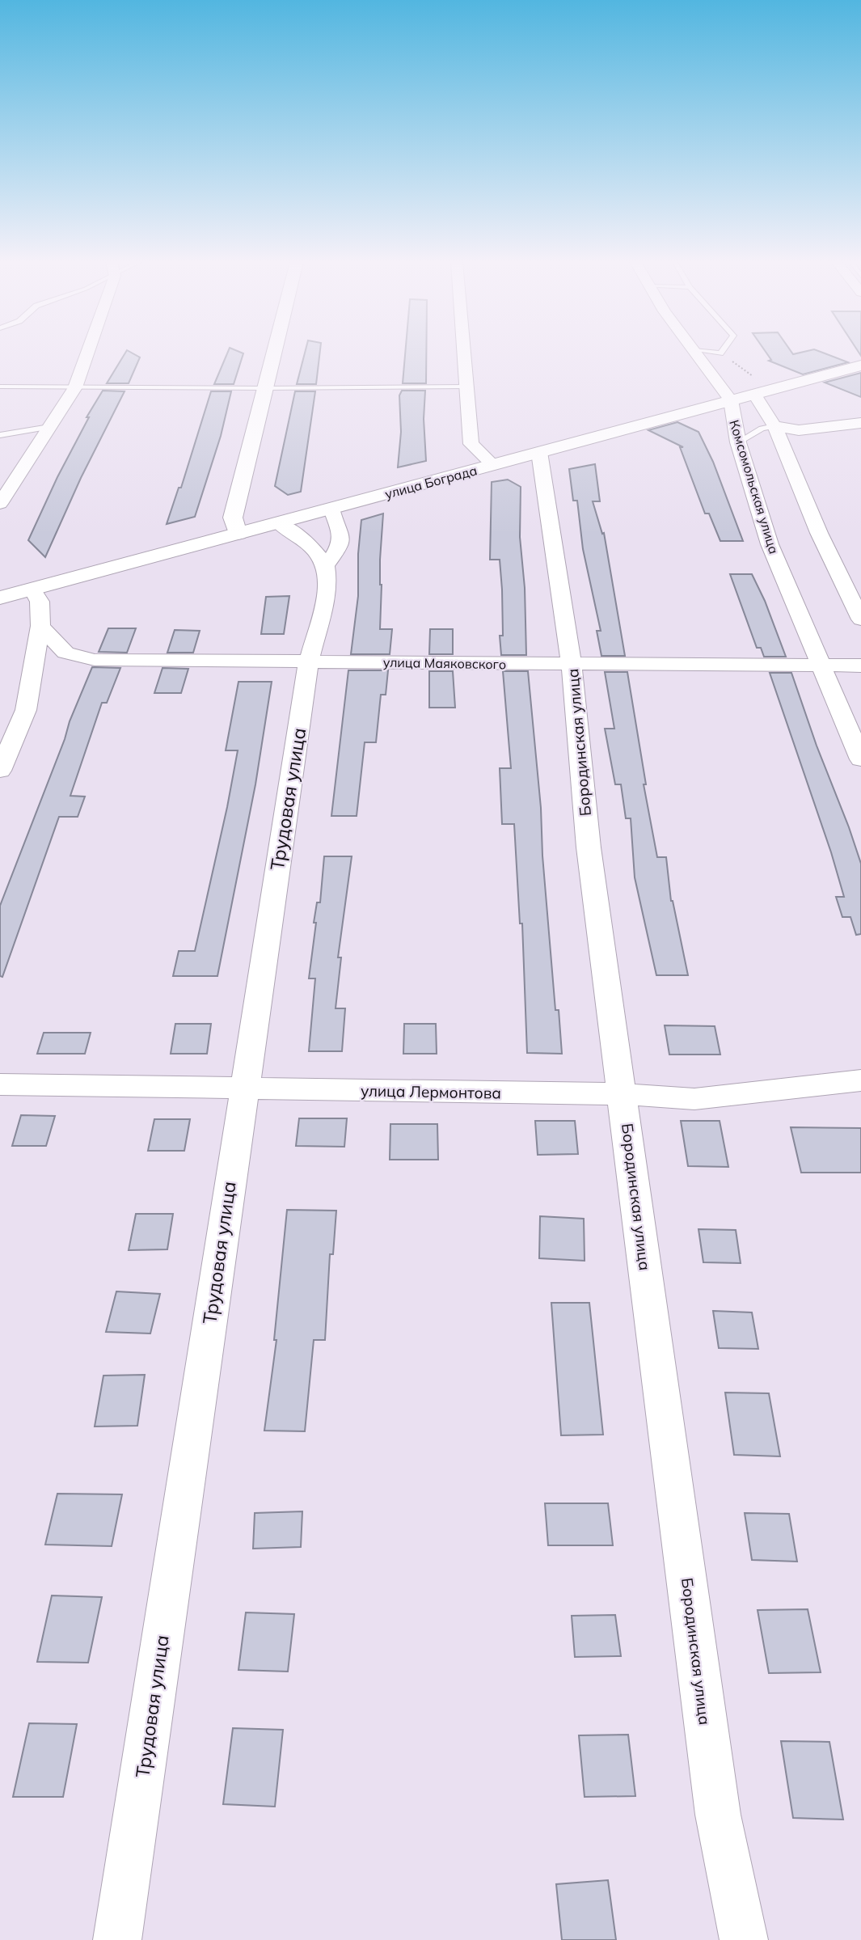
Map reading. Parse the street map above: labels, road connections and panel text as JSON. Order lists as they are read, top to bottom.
{
  "streets": {
    "main road": ["улица Бограда"],
    "street": [
      "Комсомольская улица",
      "улица Маяковского",
      "Бородинская улица",
      "Трудовая улица",
      "улица Лермонтова"
    ]
  },
  "crossings": [
    ["улица Бограда", "Комсомольская улица"],
    ["улица Бограда", "Бородинская улица"],
    ["улица Бограда", "Трудовая улица"],
    ["Комсомольская улица", "улица Маяковского"],
    ["улица Маяковского", "Бородинская улица"],
    ["улица Маяковского", "Трудовая улица"],
    ["Бородинская улица", "улица Лермонтова"],
    ["Трудовая улица", "улица Лермонтова"]
  ]
}
